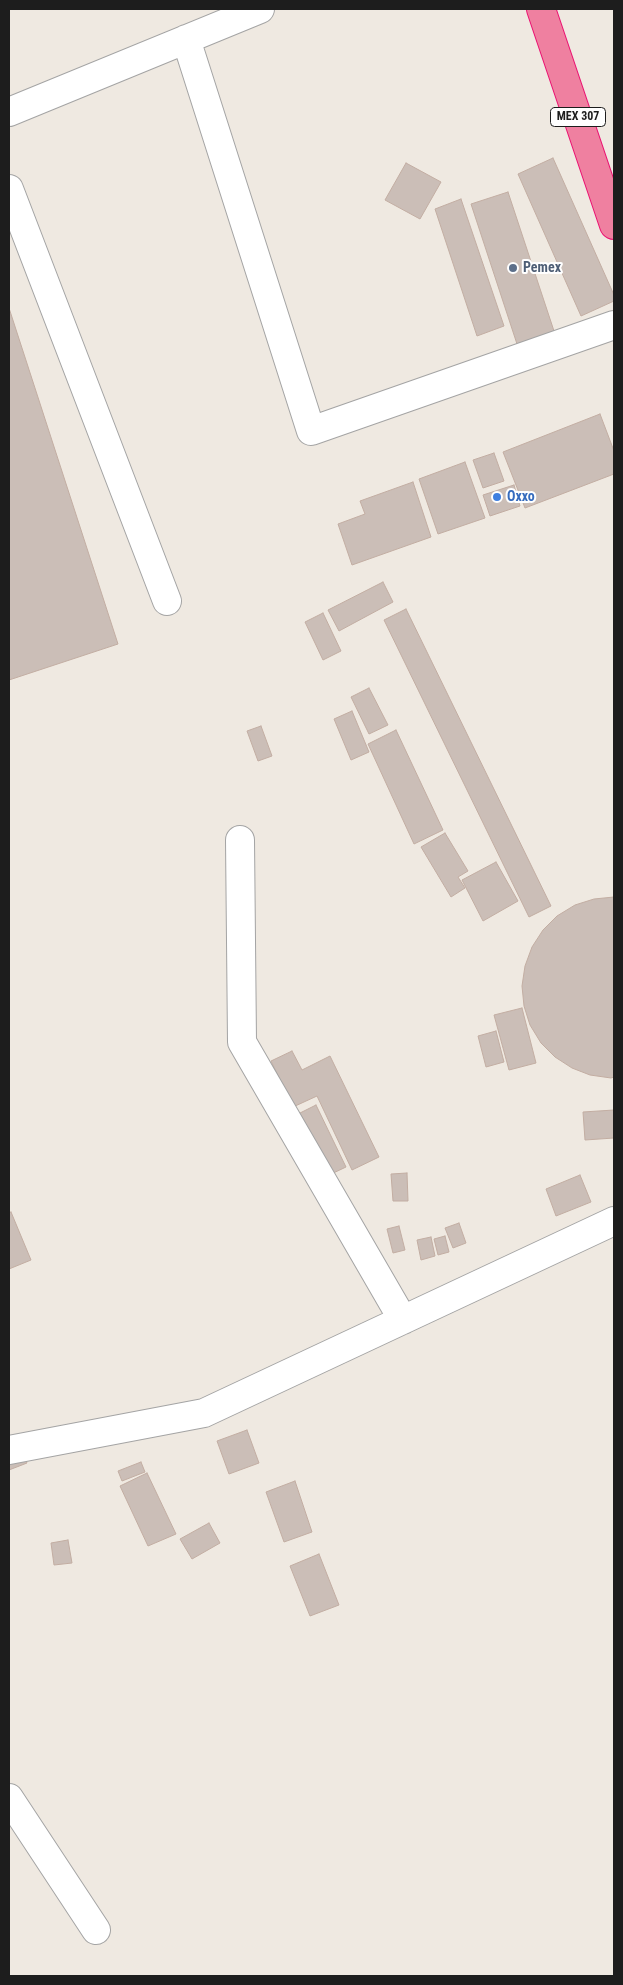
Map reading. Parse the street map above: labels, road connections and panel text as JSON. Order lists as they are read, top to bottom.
{
  "streets": {
    "highway": ["MEX 307"]
  },
  "places": ["Pemex", "Oxxo"]
}
